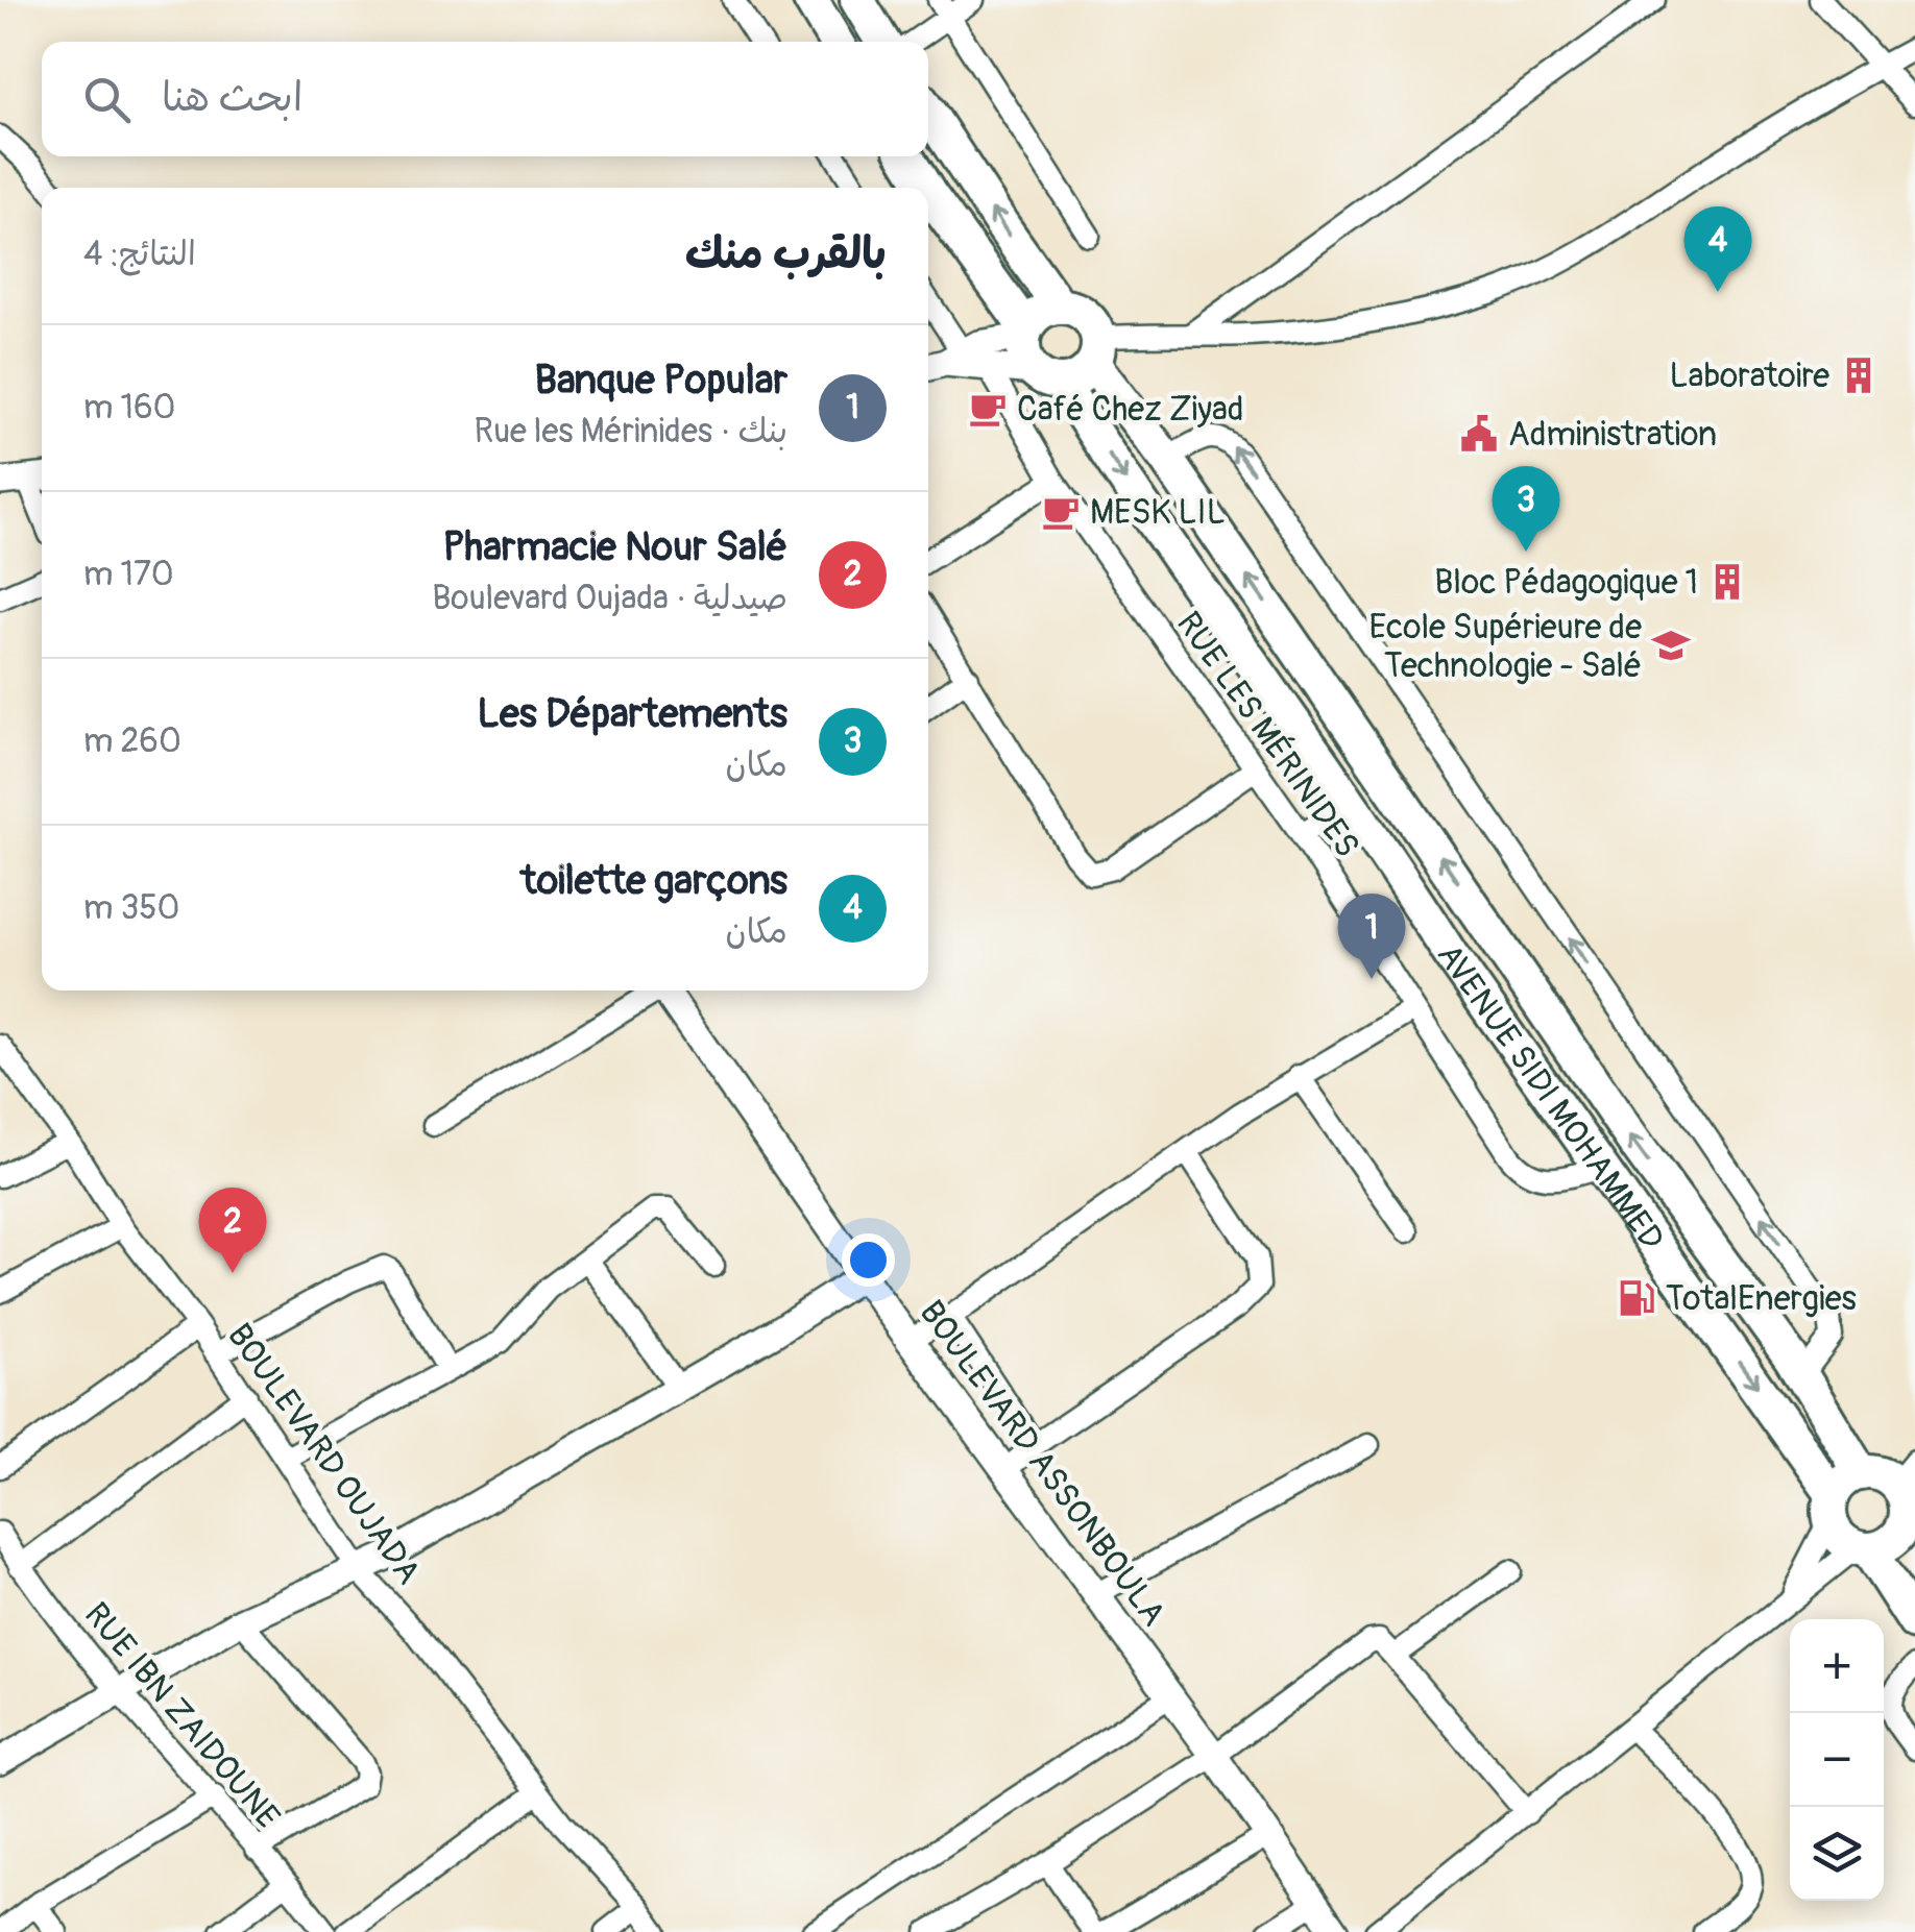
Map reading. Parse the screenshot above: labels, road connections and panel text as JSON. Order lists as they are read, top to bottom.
{
  "streets": {
    "main road": ["AVENUE SIDI MOHAMMED"],
    "street": [
      "RUE LES MÉRINIDES",
      "BOULEVARD OUJADA",
      "BOULEVARD ASSONBOULA",
      "RUE IBN ZAIDOUNE"
    ]
  },
  "crossings": [
    ["RUE LES MÉRINIDES", "AVENUE SIDI MOHAMMED"]
  ],
  "places": {
    "building": ["Laboratoire", "Bloc Pédagogique 1"],
    "cafe": ["Café Chez Ziyad", "MESK LIL"],
    "public building": ["Administration"],
    "school or university": ["Ecole Supérieure de Technologie - Salé"],
    "fuel station": ["TotalEnergies"]
  },
  "page": {
    "search": "ابحث هنا",
    "heading": ["بالقرب منك", "النتائج: 4"],
    "pins": [
      "4",
      "3",
      "1",
      "2"
    ],
    "list": [
      {
        "mark": "1",
        "name": "Banque Popular",
        "note": "بنك · Rue les Mérinides",
        "value": "160 m"
      },
      {
        "mark": "2",
        "name": "Pharmacie Nour Salé",
        "note": "صيدلية · Boulevard Oujada",
        "value": "170 m"
      },
      {
        "mark": "3",
        "name": "Les Départements",
        "note": "مكان",
        "value": "260 m"
      },
      {
        "mark": "4",
        "name": "toilette garçons",
        "note": "مكان",
        "value": "350 m"
      }
    ],
    "map_buttons": ["+", "−"]
  }
}
